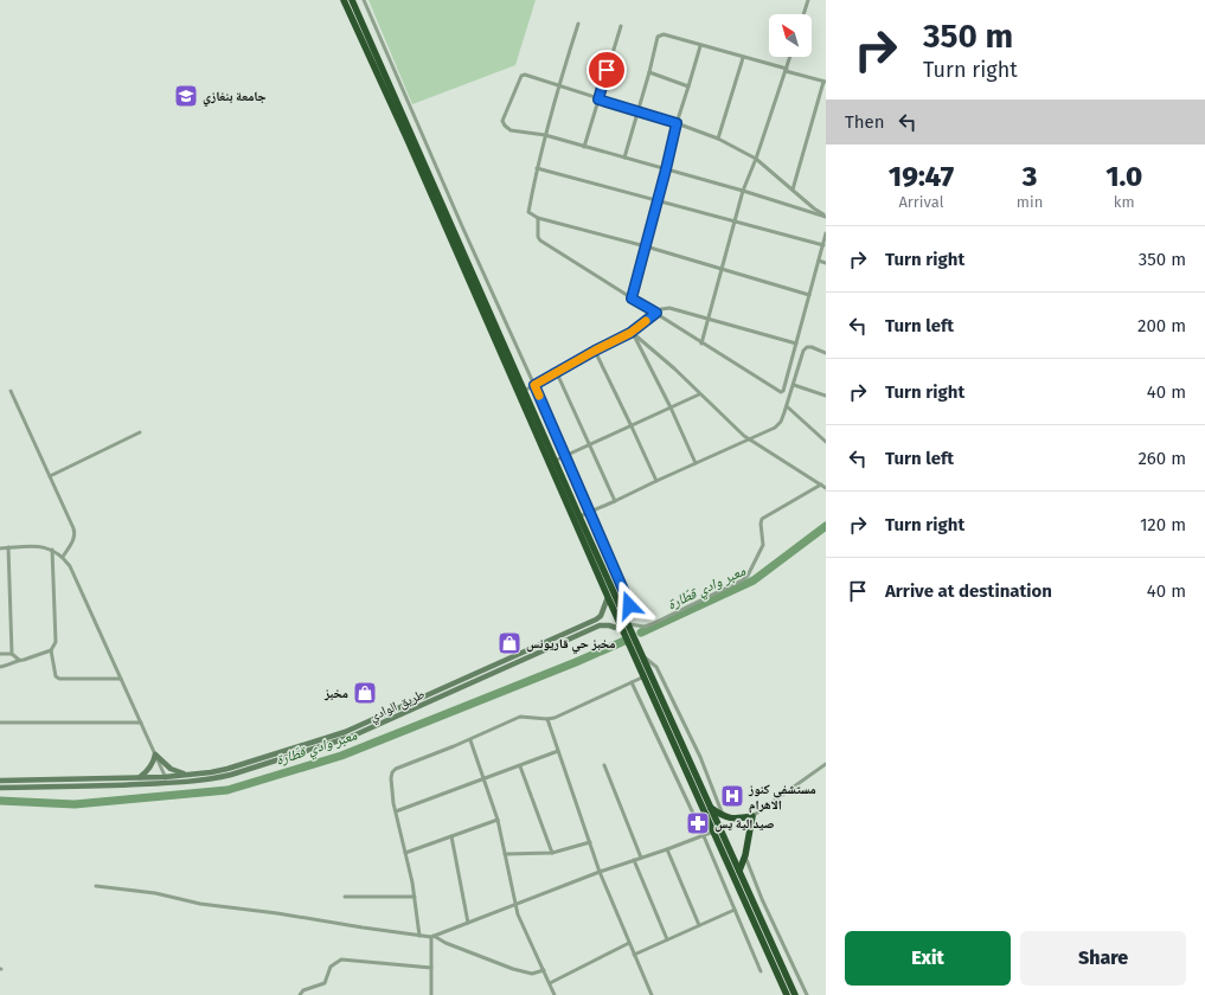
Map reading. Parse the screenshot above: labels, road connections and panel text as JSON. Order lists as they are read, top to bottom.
{
  "streets": {
    "main road": ["طريق الوادي"]
  },
  "water": ["معبر وادي قطّارة"],
  "places": {
    "school or university": ["جامعة بنغازي"],
    "shop": ["مخبز حي قاريونس", "مخبز"],
    "hospital": ["مستشفى كنوز الاهرام"],
    "pharmacy": ["صيدالية يس"]
  },
  "north": "top left",
  "page": {
    "turn": ["350 m", "Turn right"],
    "then": "Then",
    "eta": [
      "19:47",
      "Arrival",
      "3",
      "min",
      "1.0",
      "km"
    ],
    "list": [
      {
        "name": "Turn right",
        "value": "350 m"
      },
      {
        "name": "Turn left",
        "value": "200 m"
      },
      {
        "name": "Turn right",
        "value": "40 m"
      },
      {
        "name": "Turn left",
        "value": "260 m"
      },
      {
        "name": "Turn right",
        "value": "120 m"
      },
      {
        "name": "Arrive at destination",
        "value": "40 m"
      }
    ],
    "buttons": ["Exit", "Share"]
  }
}
